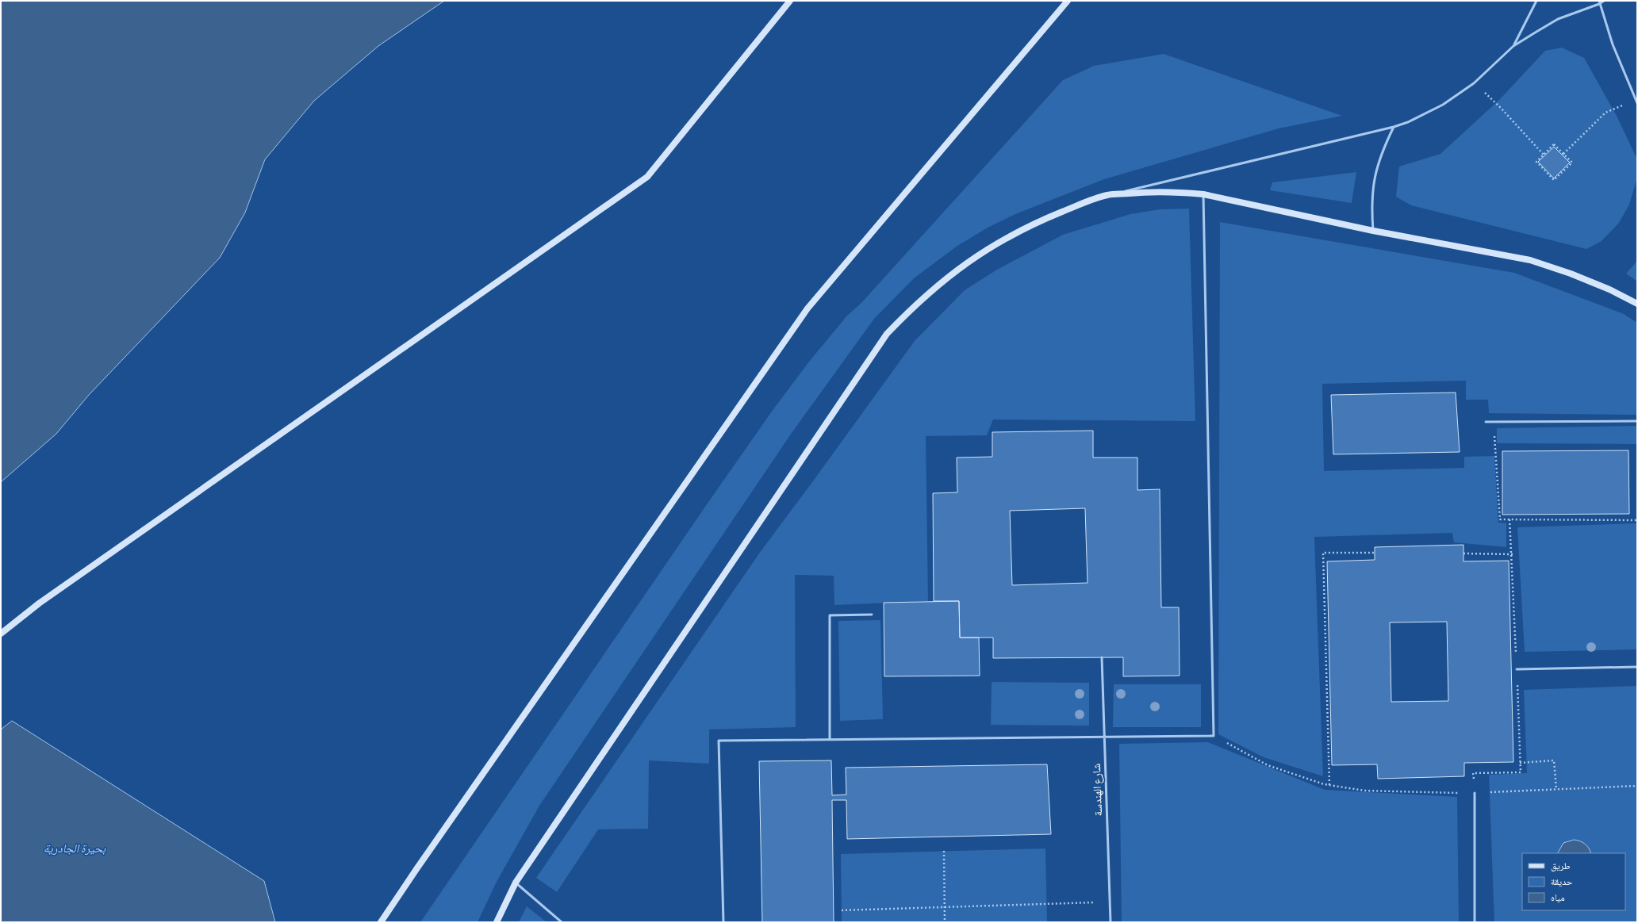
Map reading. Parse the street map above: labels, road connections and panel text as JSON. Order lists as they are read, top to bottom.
{
  "streets": {
    "lane": ["شارع الهندسة"]
  },
  "water": ["بحيرة الجادرية"],
  "legend": ["طريق", "حديقة", "مياه"]
}
